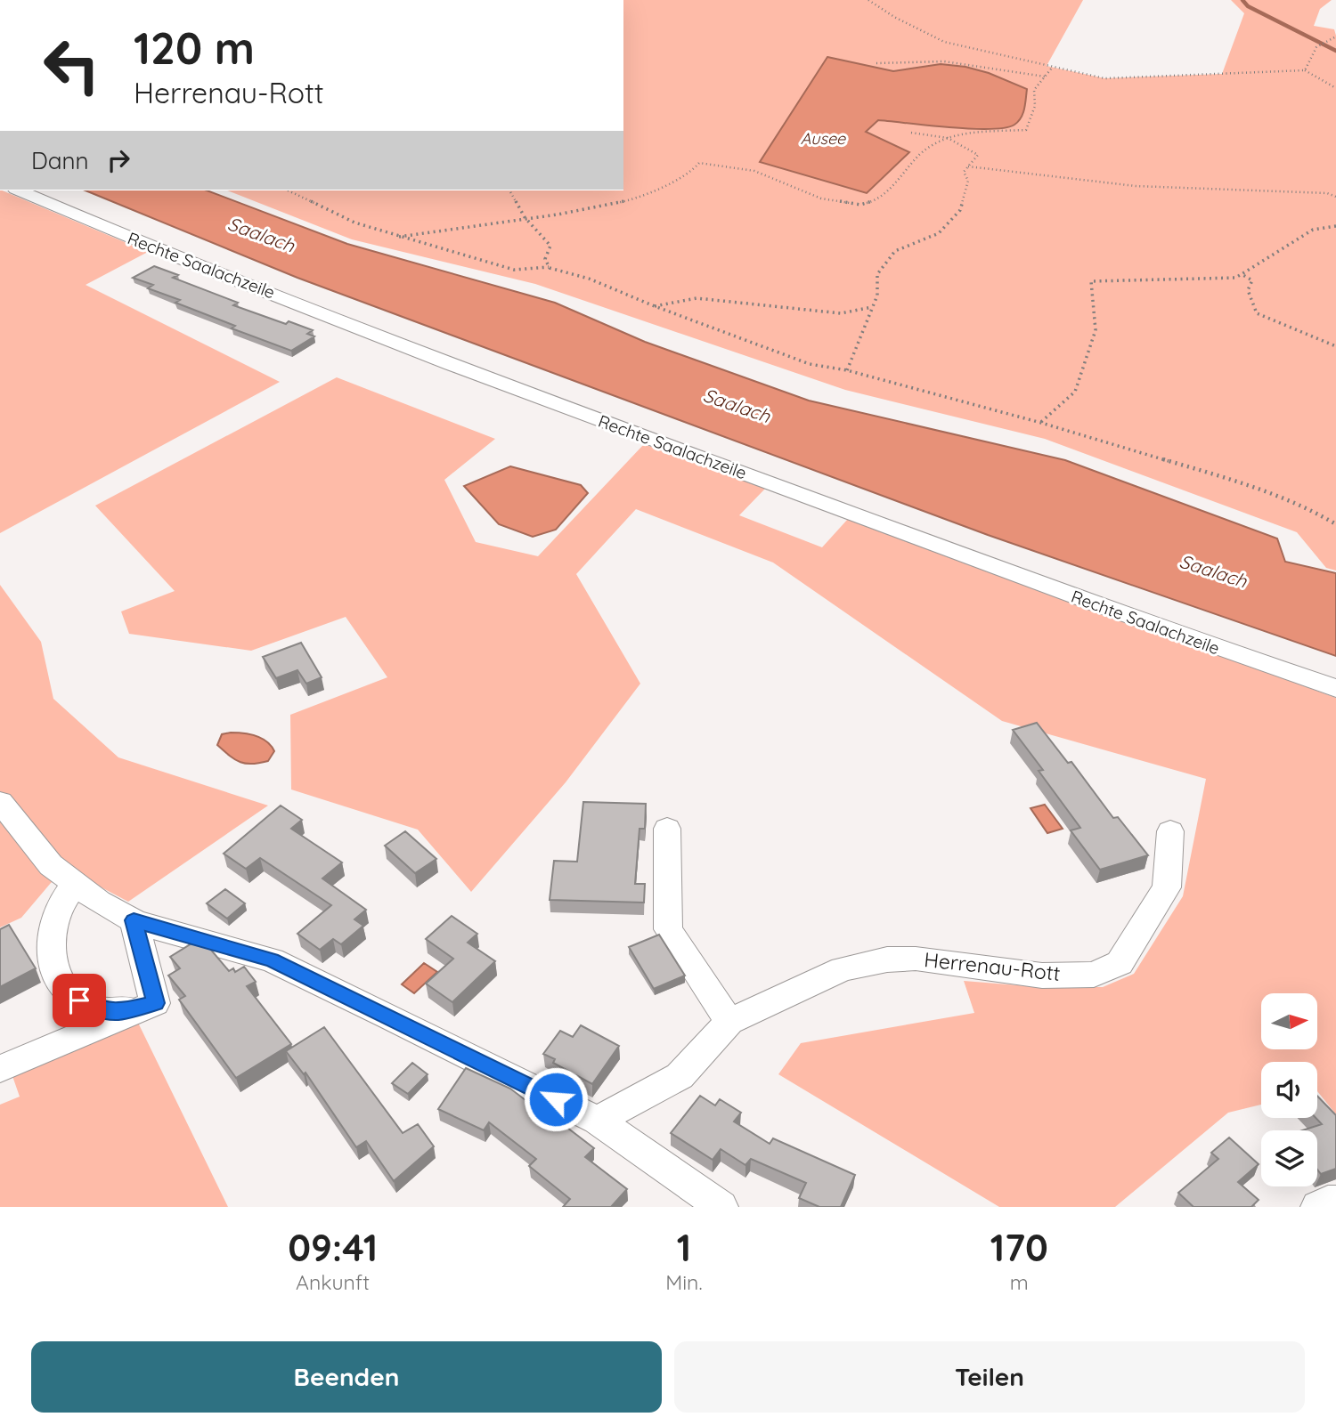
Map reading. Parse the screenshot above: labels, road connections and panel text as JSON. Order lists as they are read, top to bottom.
{
  "streets": {
    "street": ["Rechte Saalachzeile", "Herrenau-Rott"]
  },
  "water": ["Ausee", "Saalach"],
  "north": "right",
  "page": {
    "turn": ["120 m", "Herrenau-Rott"],
    "then": "Dann",
    "eta": [
      "09:41",
      "Ankunft",
      "1",
      "Min.",
      "170",
      "m"
    ],
    "buttons": ["Beenden", "Teilen"]
  }
}
